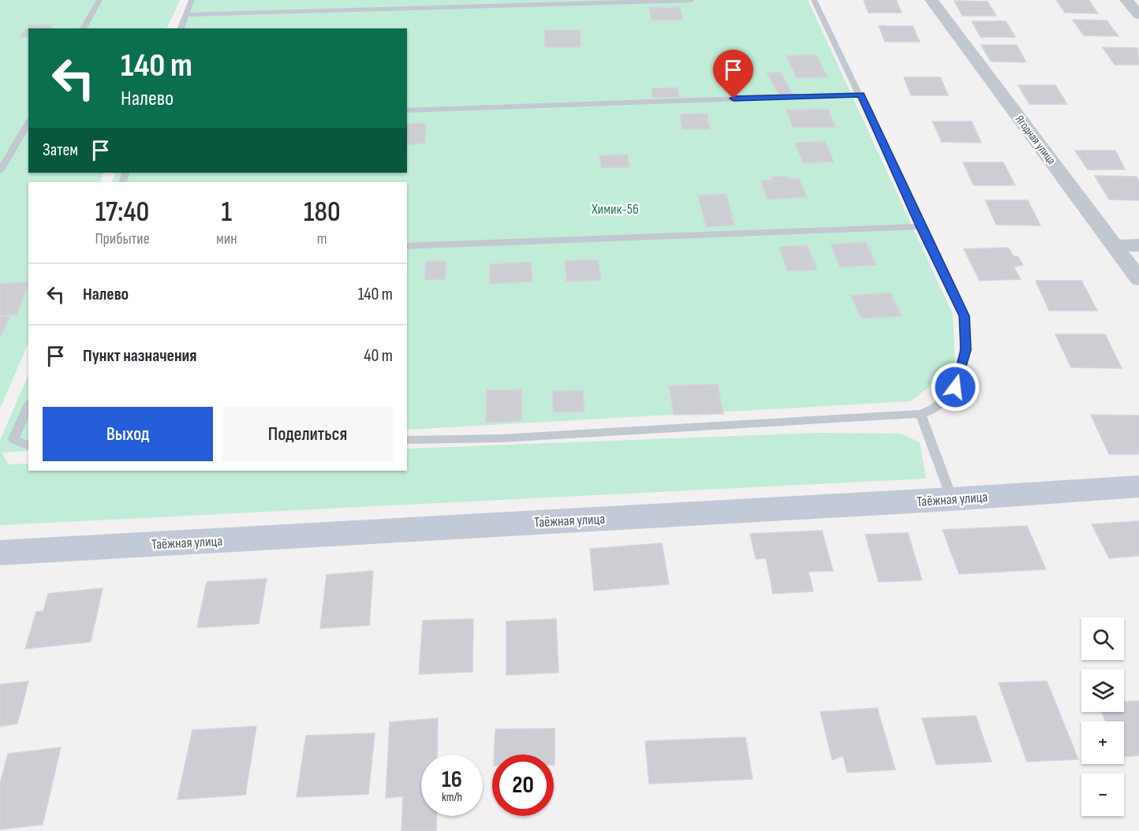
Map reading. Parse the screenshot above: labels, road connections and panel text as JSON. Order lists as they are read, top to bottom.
{
  "streets": {
    "street": ["Ягодная улица", "Таёжная улица"]
  },
  "parks": ["Химик-56"],
  "page": {
    "turn": ["140 m", "Налево"],
    "then": "Затем",
    "eta": [
      "17:40",
      "Прибытие",
      "1",
      "мин",
      "180",
      "m"
    ],
    "list": [
      {
        "name": "Налево",
        "value": "140 m"
      },
      {
        "name": "Пункт назначения",
        "value": "40 m"
      }
    ],
    "buttons": ["Выход", "Поделиться"],
    "map_buttons": ["+", "−"],
    "speed": "16 km/h",
    "limit": "20"
  }
}
